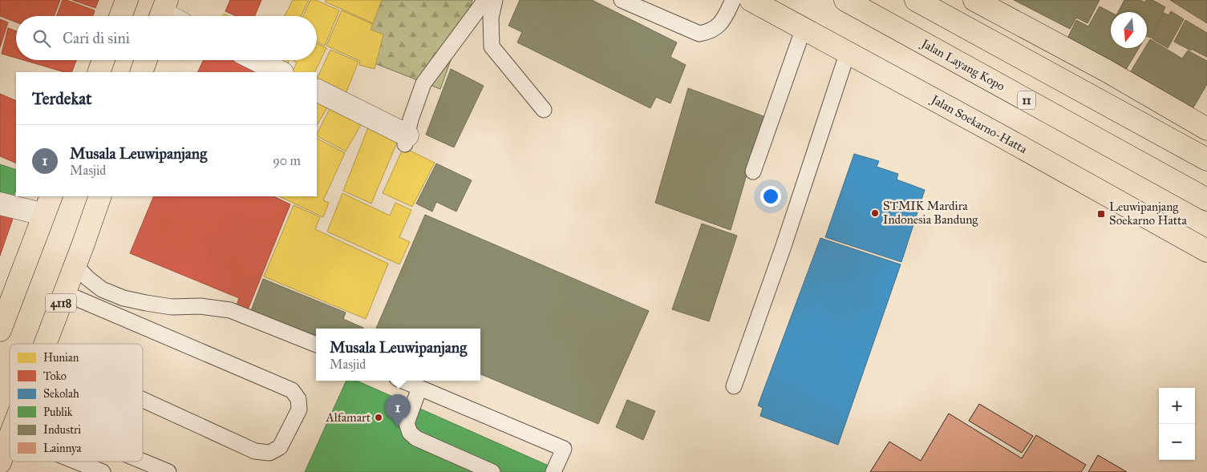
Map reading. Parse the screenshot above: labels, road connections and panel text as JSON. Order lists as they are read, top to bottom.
{
  "streets": {
    "main road": [
      "Jalan Layang Kopo",
      "11",
      "Jalan Soekarno-Hatta",
      "4118"
    ]
  },
  "places": {
    "other": ["STMIK Mardira Indonesia Bandung", "Alfamart"],
    "transit": ["Leuwipanjang Soekarno Hatta"]
  },
  "legend": [
    "Hunian",
    "Toko",
    "Sekolah",
    "Publik",
    "Industri",
    "Lainnya"
  ],
  "north": "bottom",
  "page": {
    "search": "Cari di sini",
    "heading": "Terdekat",
    "list": [
      {
        "mark": "1",
        "name": "Musala Leuwipanjang",
        "note": "Masjid",
        "value": "90 m"
      }
    ],
    "popup": ["Musala Leuwipanjang", "Masjid"],
    "map_buttons": ["+", "−"],
    "pins": "1"
  }
}
